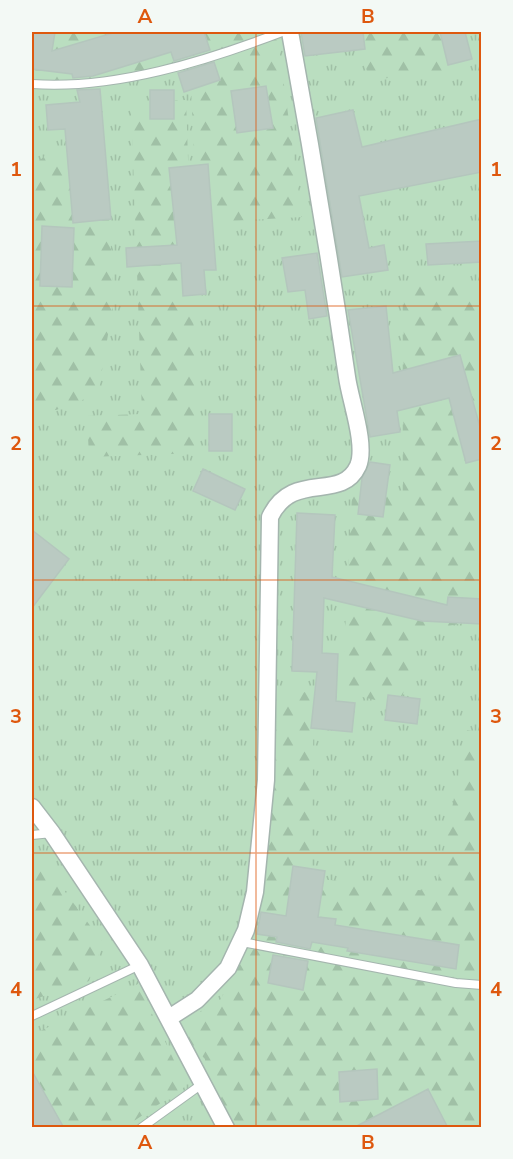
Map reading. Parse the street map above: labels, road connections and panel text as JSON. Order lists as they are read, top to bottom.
{
  "grid": {
    "columns": ["A", "B"],
    "rows": [
      "1",
      "2",
      "3",
      "4"
    ]
  }
}
